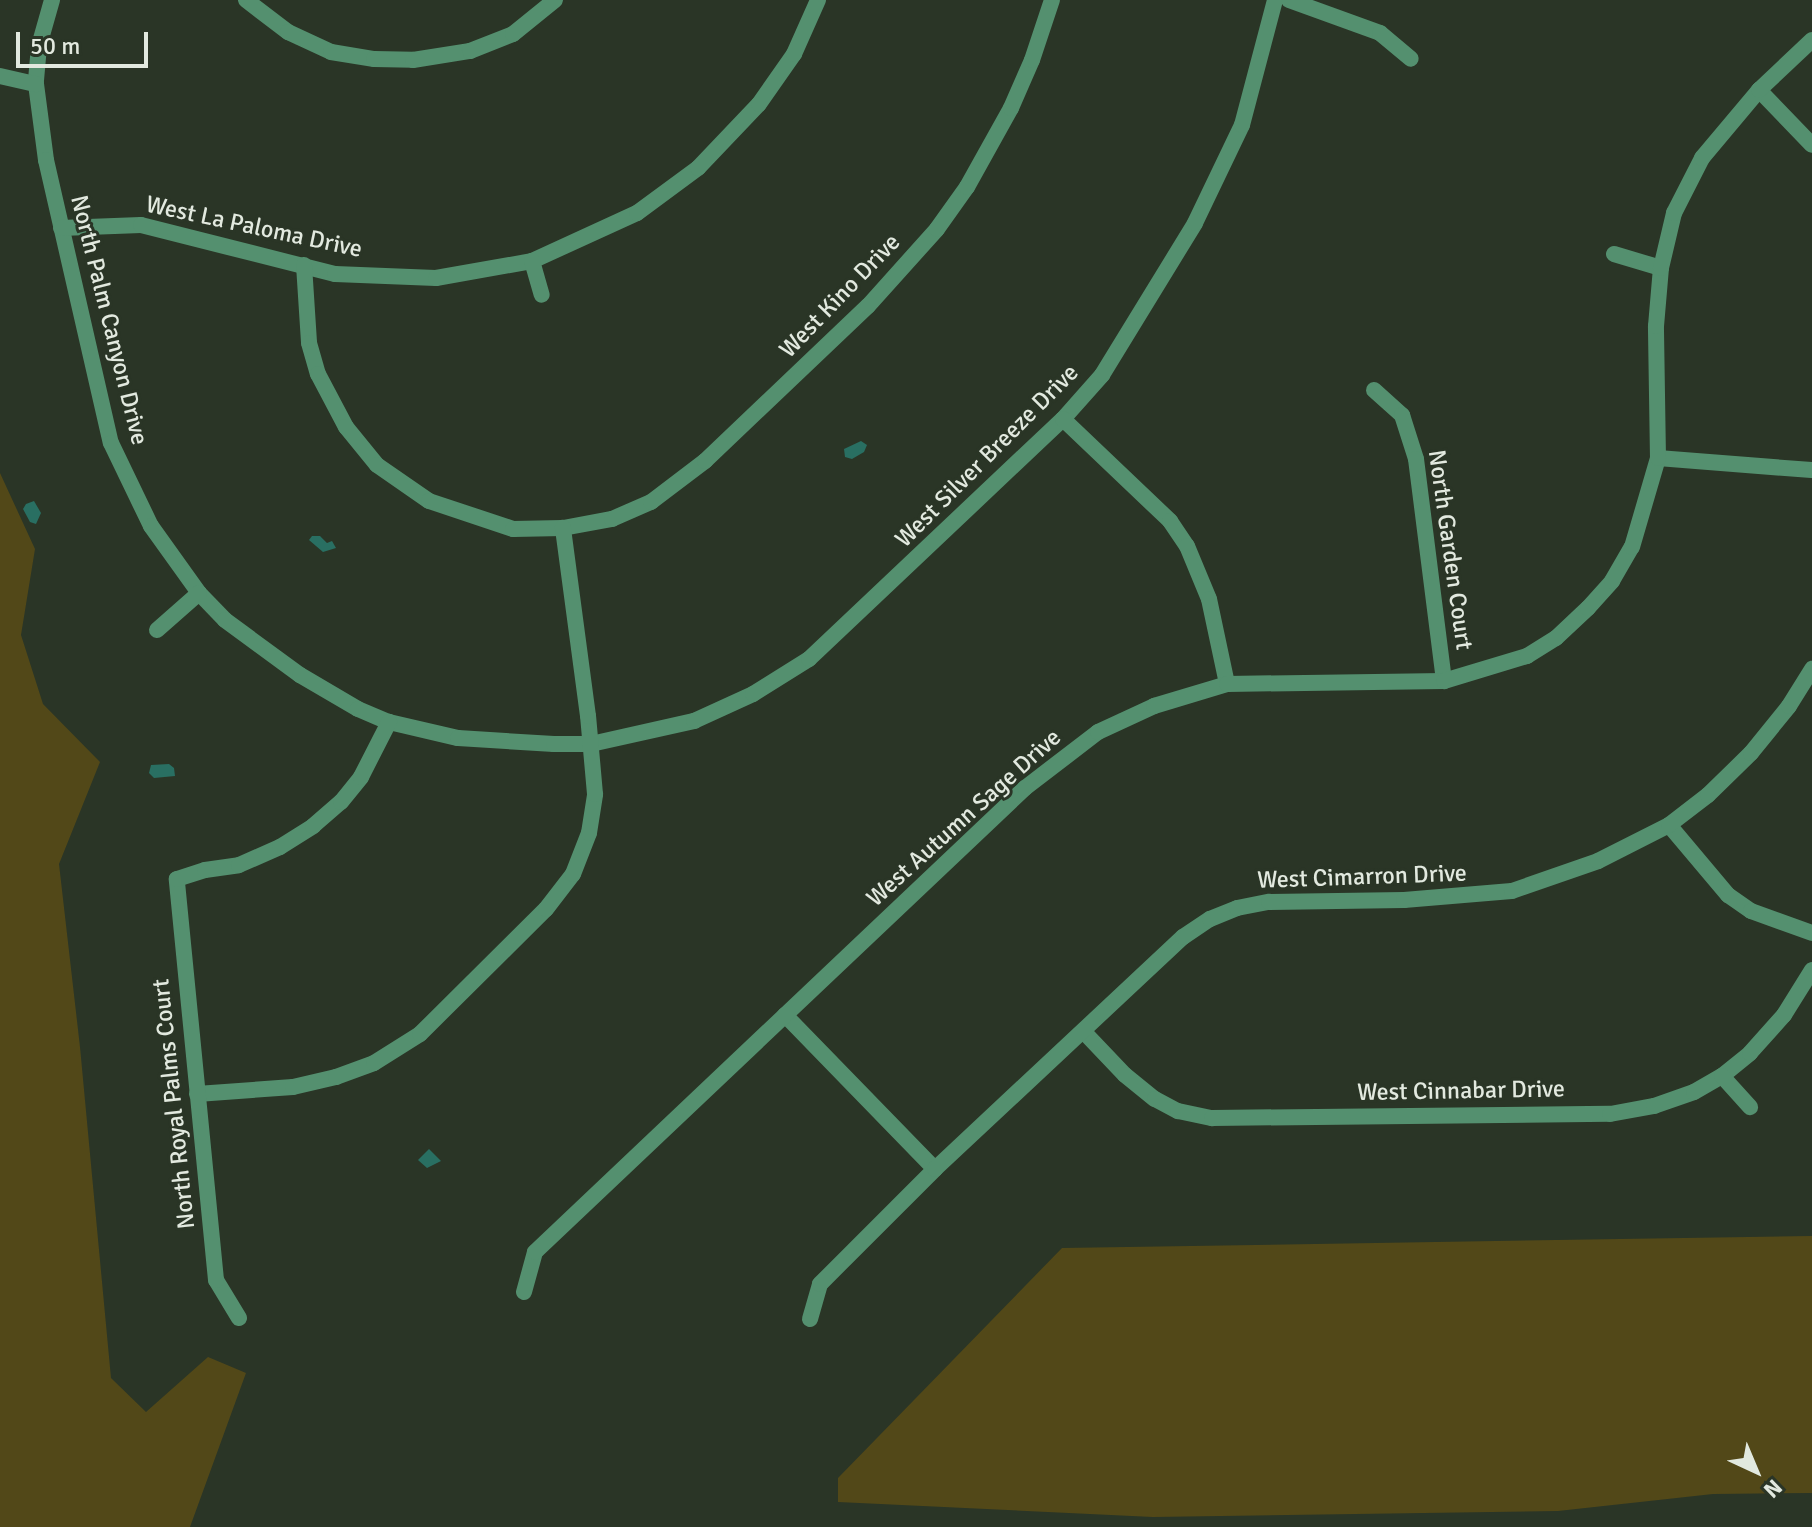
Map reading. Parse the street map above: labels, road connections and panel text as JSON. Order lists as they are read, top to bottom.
{
  "streets": {
    "street": [
      "West La Paloma Drive",
      "West Kino Drive",
      "North Palm Canyon Drive",
      "West Silver Breeze Drive",
      "North Garden Court",
      "West Autumn Sage Drive",
      "West Cimarron Drive",
      "West Cinnabar Drive",
      "North Royal Palms Court"
    ]
  },
  "crossings": [
    ["West La Paloma Drive", "West Kino Drive"],
    ["West La Paloma Drive", "North Palm Canyon Drive"],
    ["North Palm Canyon Drive", "West Silver Breeze Drive"],
    ["North Palm Canyon Drive", "North Royal Palms Court"],
    ["North Garden Court", "West Autumn Sage Drive"],
    ["West Cimarron Drive", "West Cinnabar Drive"]
  ],
  "scale_bar": "50 m",
  "north": "bottom right"
}
